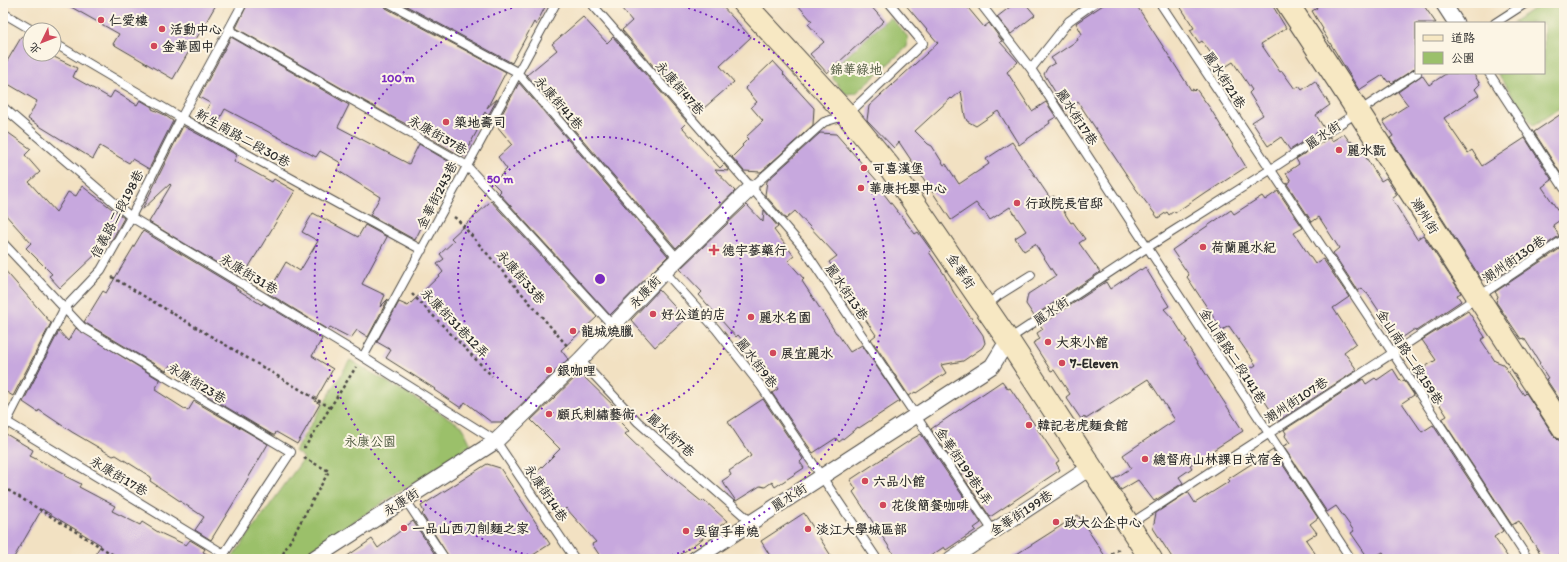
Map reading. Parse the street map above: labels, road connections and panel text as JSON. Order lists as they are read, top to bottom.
{
  "streets": {
    "street": [
      "麗水街",
      "潮州街",
      "金華街",
      "永康街",
      "金華街199巷"
    ],
    "lane": [
      "麗水街21巷",
      "永康街47巷",
      "永康街41巷",
      "麗水街17巷",
      "永康街37巷",
      "新生南路二段30巷",
      "金華街243巷",
      "信義路二段198巷",
      "潮州街130巷",
      "永康街31巷",
      "麗水街13巷",
      "金山南路二段141巷",
      "金山南路二段159巷",
      "麗水街9巷",
      "永康街23巷",
      "潮州街107巷",
      "麗水街7巷",
      "金華街199巷1弄",
      "永康街17巷",
      "永康街14巷"
    ],
    "path": ["永康街33巷", "永康街31巷12弄"]
  },
  "crossings": [
    ["麗水街21巷", "麗水街"],
    ["麗水街21巷", "金山南路二段159巷"],
    ["永康街47巷", "永康街"],
    ["永康街47巷", "麗水街13巷"],
    ["永康街41巷", "金華街243巷"],
    ["永康街41巷", "永康街"],
    ["麗水街17巷", "麗水街"],
    ["麗水街17巷", "金山南路二段141巷"],
    ["永康街37巷", "金華街243巷"],
    ["永康街37巷", "信義路二段198巷"],
    ["永康街37巷", "永康街"],
    ["麗水街", "潮州街"],
    ["麗水街", "金華街"],
    ["麗水街", "麗水街13巷"],
    ["麗水街", "金山南路二段141巷"],
    ["麗水街", "金山南路二段159巷"],
    ["麗水街", "麗水街9巷"],
    ["麗水街", "麗水街7巷"],
    ["麗水街", "金華街199巷1弄"],
    ["新生南路二段30巷", "金華街243巷"],
    ["新生南路二段30巷", "信義路二段198巷"],
    ["金華街243巷", "永康街31巷"],
    ["金華街243巷", "永康街33巷"],
    ["金華街243巷", "永康街31巷12弄"],
    ["信義路二段198巷", "永康街31巷"],
    ["信義路二段198巷", "永康街23巷"],
    ["信義路二段198巷", "永康街17巷"],
    ["潮州街", "潮州街130巷"],
    ["潮州街", "潮州街107巷"],
    ["潮州街130巷", "潮州街107巷"],
    ["金華街", "永康街"],
    ["金華街", "潮州街107巷"],
    ["金華街", "金華街199巷"],
    ["永康街31巷", "永康街"],
    ["永康街31巷", "永康街14巷"],
    ["永康街33巷", "永康街"],
    ["永康街33巷", "麗水街7巷"],
    ["永康街", "麗水街13巷"],
    ["永康街", "麗水街9巷"],
    ["永康街", "麗水街7巷"],
    ["永康街", "永康街14巷"],
    ["麗水街13巷", "金華街199巷1弄"],
    ["金山南路二段141巷", "潮州街107巷"],
    ["金山南路二段159巷", "潮州街107巷"],
    ["金華街199巷1弄", "金華街199巷"]
  ],
  "parks": ["錦華綠地", "永康公園"],
  "places": {
    "other": [
      "仁愛樓",
      "活動中心",
      "金華國中",
      "築地壽司",
      "麗水翫",
      "可喜漢堡",
      "華康托嬰中心",
      "行政院長官邸",
      "荷蘭麗水紀",
      "好公道的店",
      "麗水名園",
      "龍城燒臘",
      "大來小館",
      "展宜麗水",
      "7-Eleven",
      "銀咖哩",
      "顧氏剌繡藝術",
      "韓記老虎麵食館",
      "總督府山林課日式宿舍",
      "六品小館",
      "花俊簡餐咖啡",
      "政大公企中心",
      "一品山西刀削麵之家",
      "淡江大學城區部",
      "吳留手串燒"
    ],
    "health": ["德宇蔘藥行"]
  },
  "legend": ["道路", "公園"],
  "north": "bottom left",
  "rings": ["100 m", "50 m"]
}
